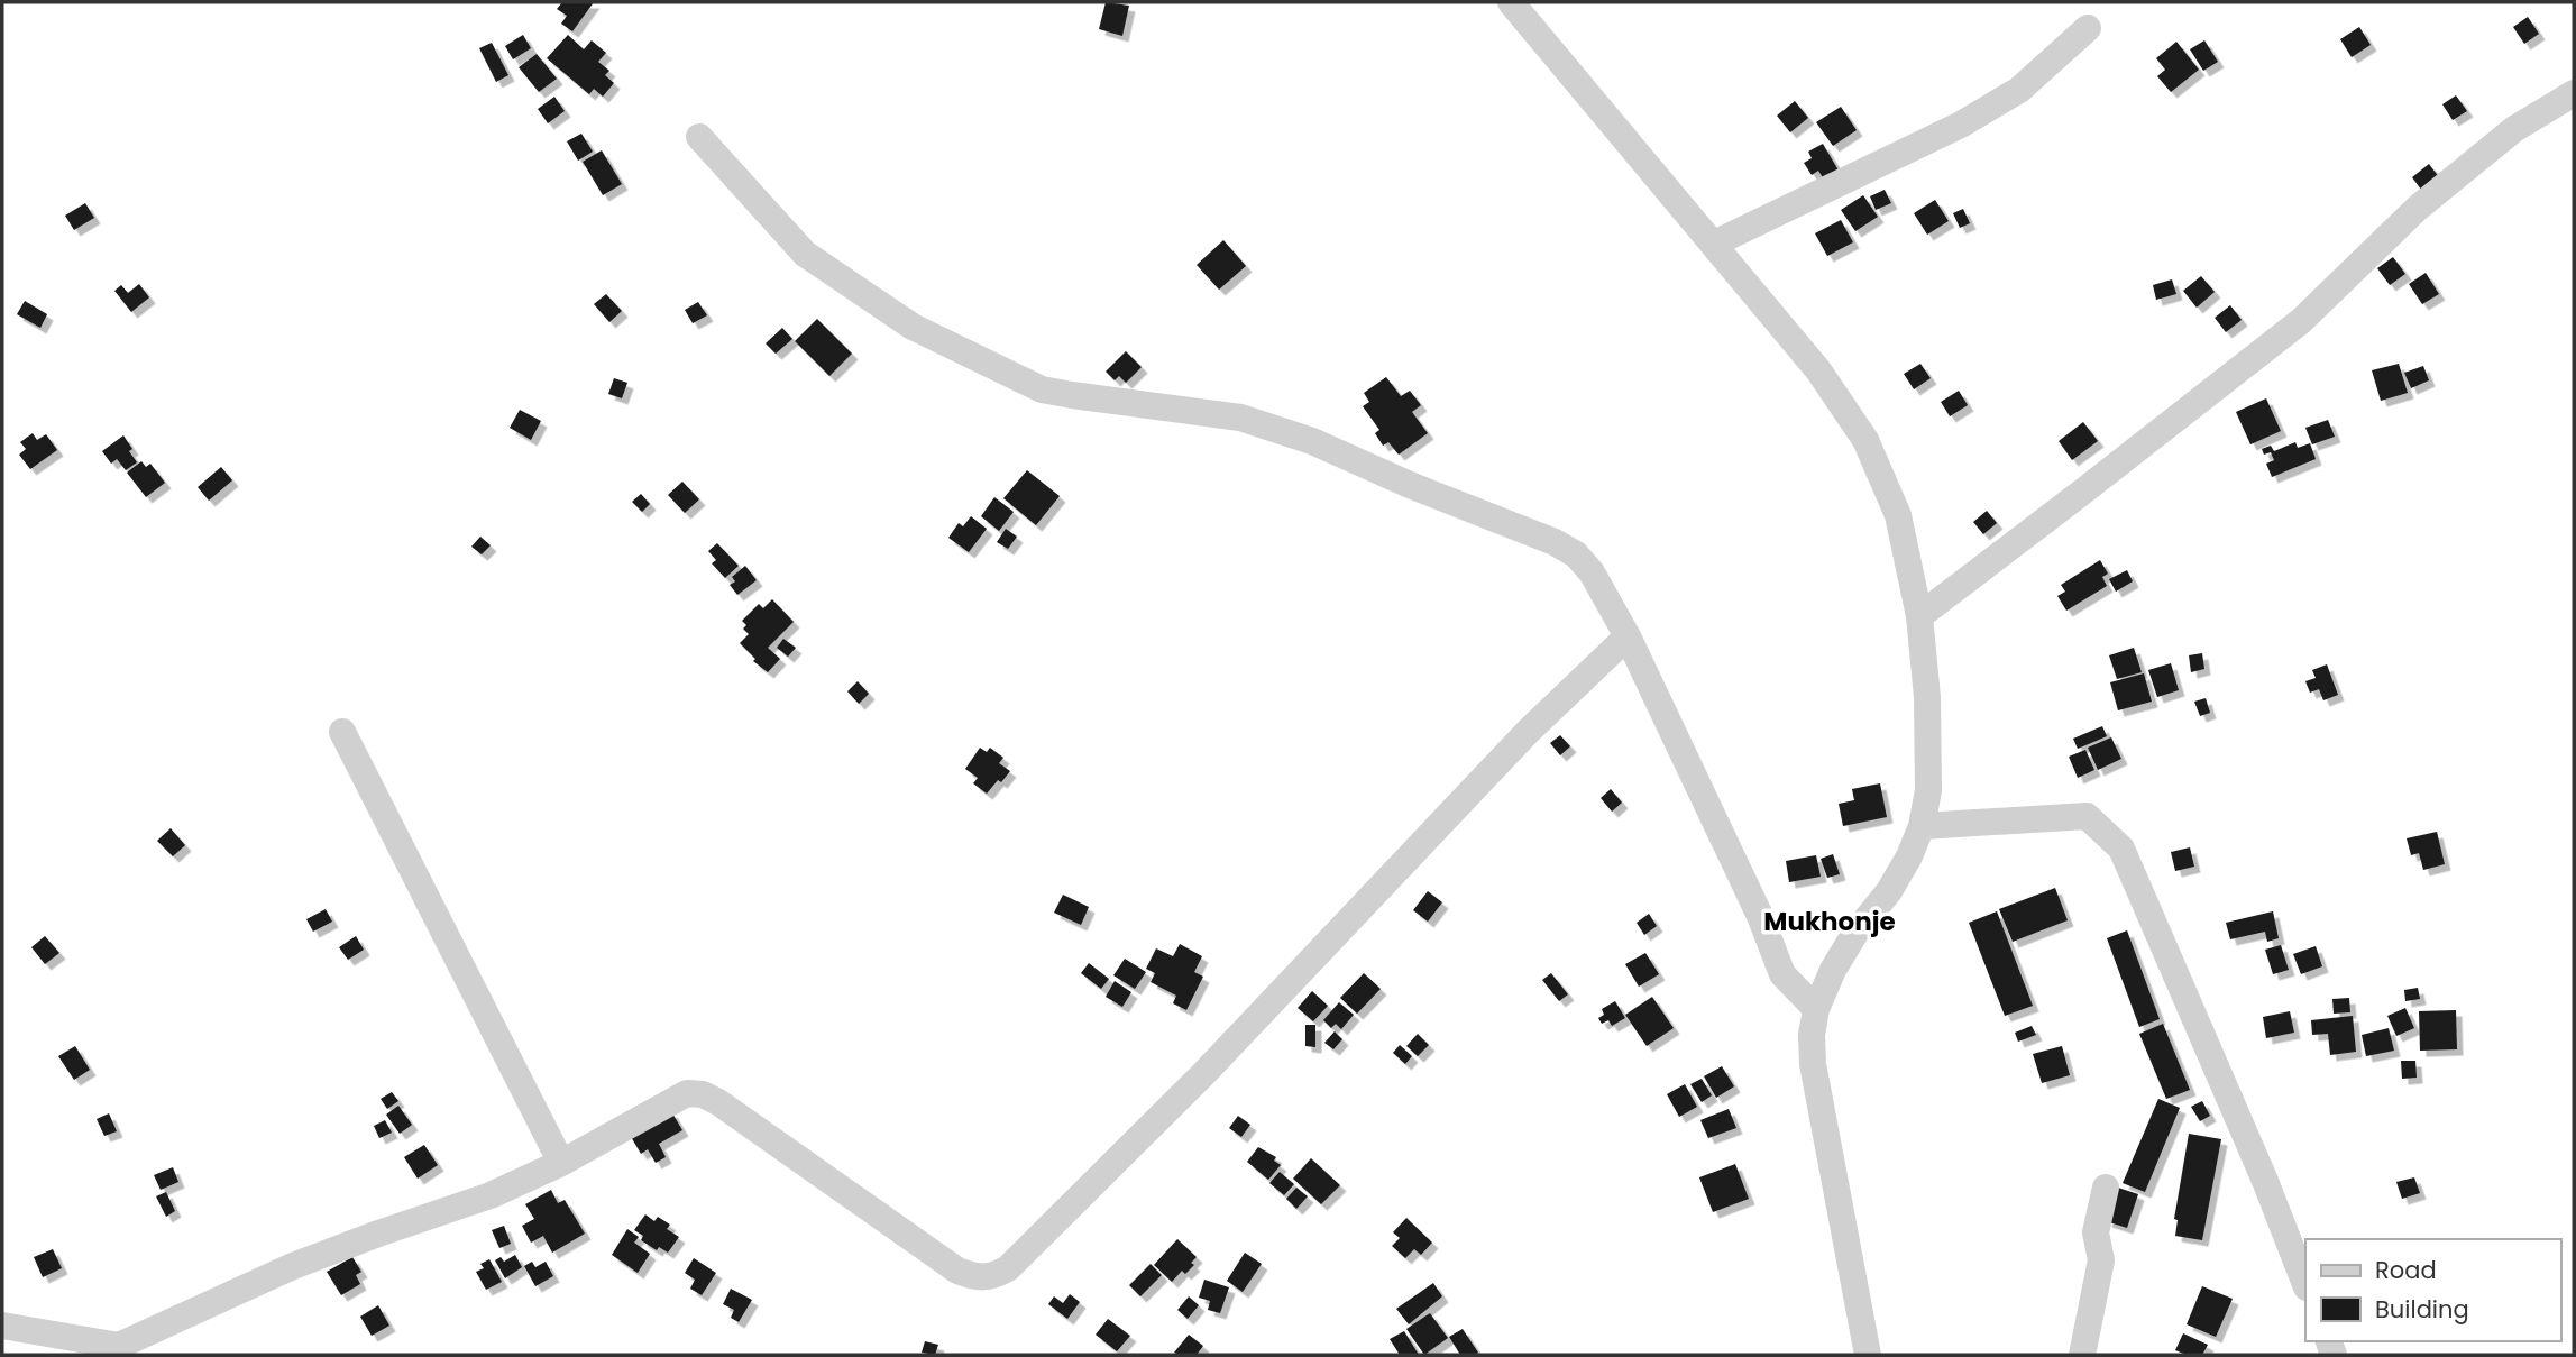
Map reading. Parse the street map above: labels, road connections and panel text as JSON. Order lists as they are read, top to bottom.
{
  "districts": ["Mukhonje"],
  "legend": ["Road", "Building"]
}
